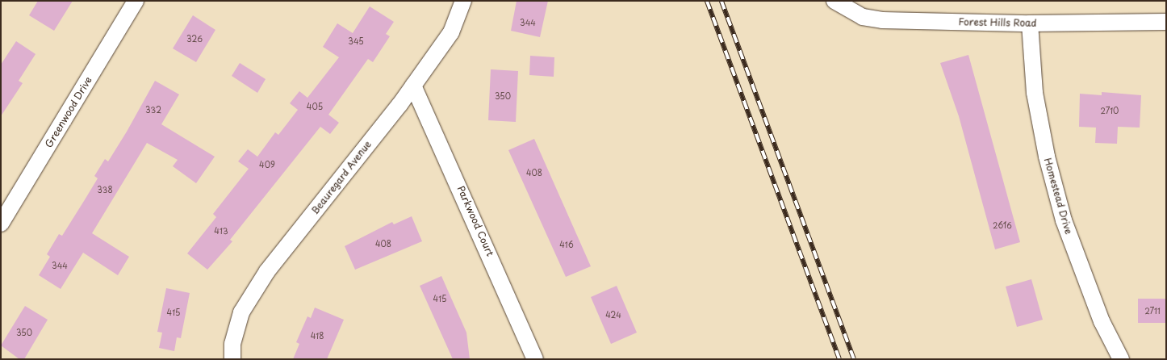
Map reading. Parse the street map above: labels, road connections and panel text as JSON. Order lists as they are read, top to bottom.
{
  "streets": {
    "street": [
      "Forest Hills Road",
      "Greenwood Drive",
      "Beauregard Avenue",
      "Homestead Drive",
      "Parkwood Court"
    ]
  },
  "crossings": [
    ["Forest Hills Road", "Homestead Drive"],
    ["Beauregard Avenue", "Parkwood Court"]
  ],
  "house_numbers": [
    "344",
    "326",
    "345",
    "350",
    "405",
    "332",
    "2710",
    "409",
    "408",
    "338",
    "2616",
    "413",
    "408",
    "416",
    "344",
    "415",
    "2711",
    "415",
    "424",
    "350",
    "418"
  ]
}
